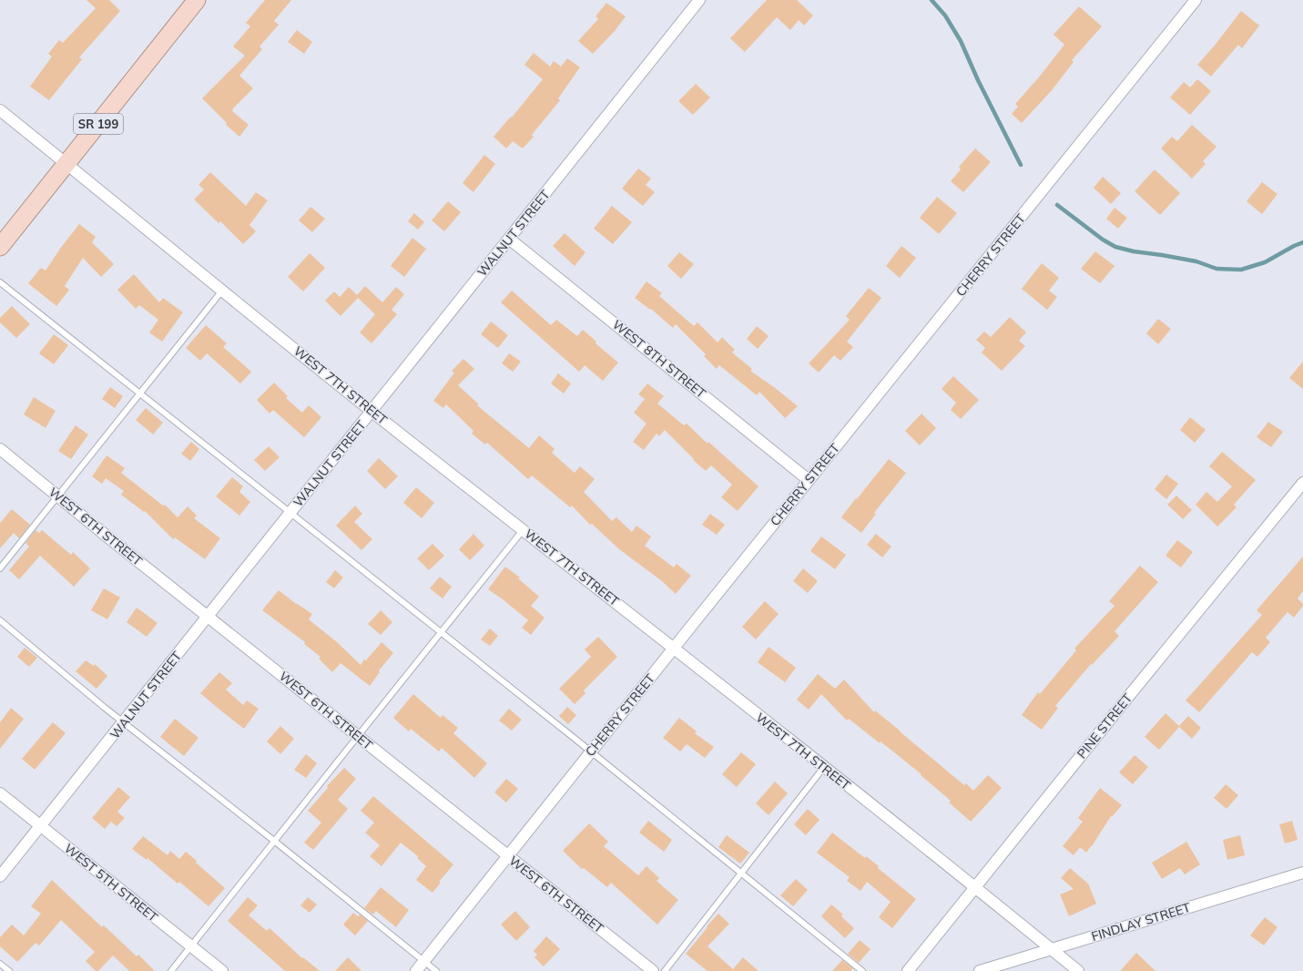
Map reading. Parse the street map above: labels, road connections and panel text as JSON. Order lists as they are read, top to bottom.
{
  "streets": {
    "main road": ["SR 199"],
    "street": [
      "WALNUT STREET",
      "CHERRY STREET",
      "WEST 8TH STREET",
      "WEST 7TH STREET",
      "WEST 6TH STREET",
      "PINE STREET",
      "WEST 5TH STREET",
      "FINDLAY STREET"
    ]
  },
  "crossings": [
    ["SR 199", "WEST 7TH STREET"],
    ["WALNUT STREET", "WEST 8TH STREET"],
    ["WALNUT STREET", "WEST 7TH STREET"],
    ["WALNUT STREET", "WEST 6TH STREET"],
    ["WALNUT STREET", "WEST 5TH STREET"],
    ["CHERRY STREET", "WEST 8TH STREET"],
    ["CHERRY STREET", "WEST 7TH STREET"],
    ["CHERRY STREET", "WEST 6TH STREET"],
    ["WEST 7TH STREET", "PINE STREET"],
    ["WEST 7TH STREET", "FINDLAY STREET"]
  ]
}
